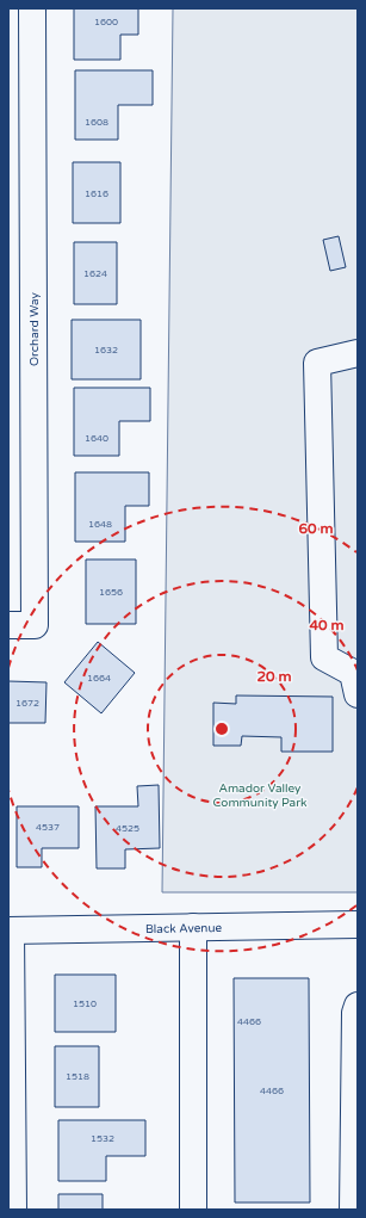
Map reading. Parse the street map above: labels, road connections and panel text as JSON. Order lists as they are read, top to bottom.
{
  "streets": {
    "street": ["Orchard Way", "Black Avenue"]
  },
  "parks": ["Amador Valley Community Park"],
  "house_numbers": [
    "1600",
    "1608",
    "1616",
    "1624",
    "1632",
    "1640",
    "1648",
    "1656",
    "1664",
    "1672",
    "4537",
    "4525",
    "1510",
    "4466",
    "1518",
    "4466",
    "1532"
  ],
  "rings": ["60 m", "40 m", "20 m"]
}
